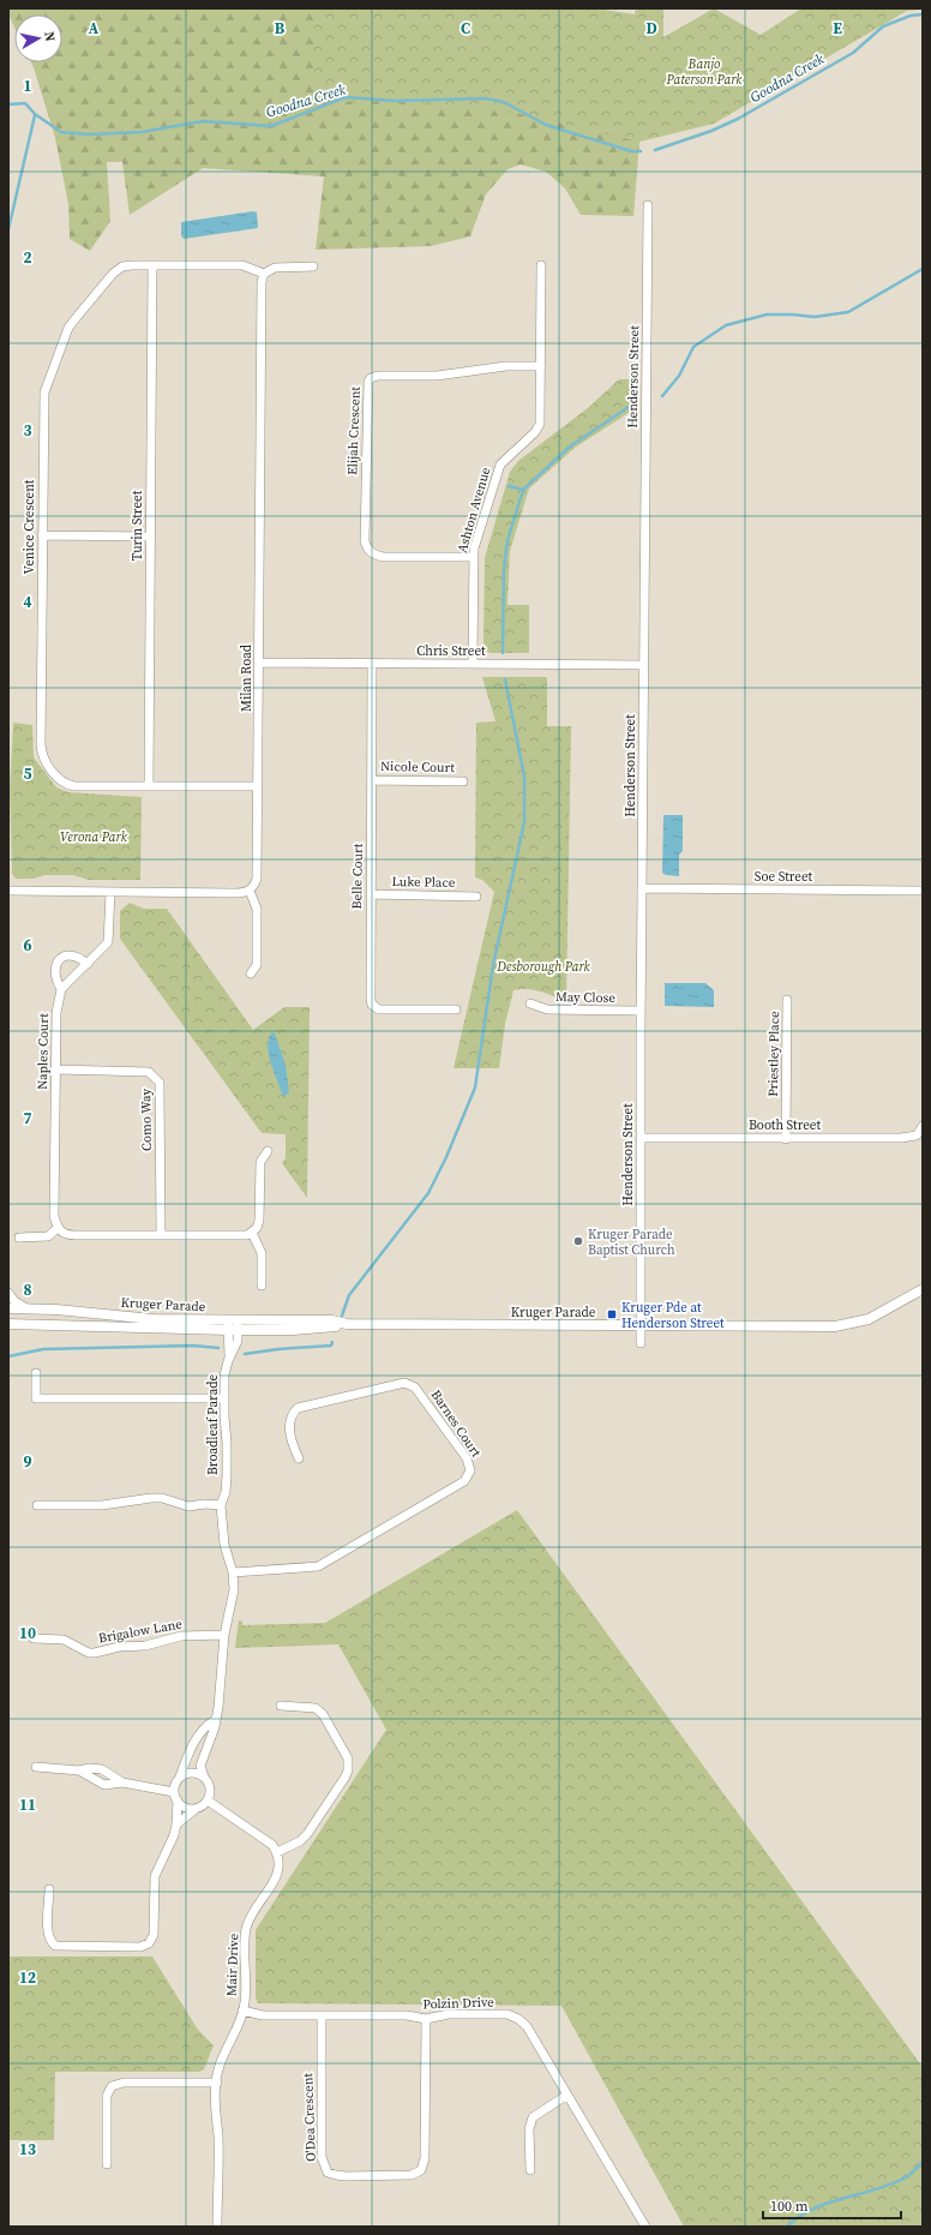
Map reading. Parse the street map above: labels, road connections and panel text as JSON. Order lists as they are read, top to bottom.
{
  "streets": {
    "street": [
      "Henderson Street",
      "Elijah Crescent",
      "Ashton Avenue",
      "Turin Street",
      "Venice Crescent",
      "Chris Street",
      "Milan Road",
      "Nicole Court",
      "Belle Court",
      "Soe Street",
      "Luke Place",
      "May Close",
      "Naples Court",
      "Priestley Place",
      "Como Way",
      "Booth Street",
      "Kruger Parade",
      "Barnes Court",
      "Broadleaf Parade",
      "Brigalow Lane",
      "Mair Drive",
      "Polzin Drive",
      "O'Dea Crescent"
    ]
  },
  "crossings": [
    ["Henderson Street", "Chris Street"],
    ["Henderson Street", "Soe Street"],
    ["Henderson Street", "May Close"],
    ["Henderson Street", "Booth Street"],
    ["Henderson Street", "Kruger Parade"],
    ["Elijah Crescent", "Ashton Avenue"],
    ["Ashton Avenue", "Chris Street"],
    ["Turin Street", "Venice Crescent"],
    ["Venice Crescent", "Milan Road"],
    ["Chris Street", "Milan Road"],
    ["Chris Street", "Belle Court"],
    ["Nicole Court", "Belle Court"],
    ["Belle Court", "Luke Place"],
    ["Naples Court", "Como Way"],
    ["Priestley Place", "Booth Street"],
    ["Kruger Parade", "Broadleaf Parade"],
    ["Barnes Court", "Broadleaf Parade"],
    ["Broadleaf Parade", "Brigalow Lane"],
    ["Mair Drive", "Polzin Drive"],
    ["Polzin Drive", "O'Dea Crescent"]
  ],
  "water": ["Goodna Creek"],
  "parks": ["Banjo Paterson Park", "Verona Park", "Desborough Park"],
  "places": {
    "other": ["Kruger Parade Baptist Church"],
    "transit": ["Kruger Pde at Henderson Street"]
  },
  "scale_bar": "100 m",
  "north": "right",
  "grid": {
    "columns": [
      "A",
      "B",
      "C",
      "D",
      "E"
    ],
    "rows": [
      "1",
      "2",
      "3",
      "4",
      "5",
      "6",
      "7",
      "8",
      "9",
      "10",
      "11",
      "12",
      "13"
    ]
  }
}
